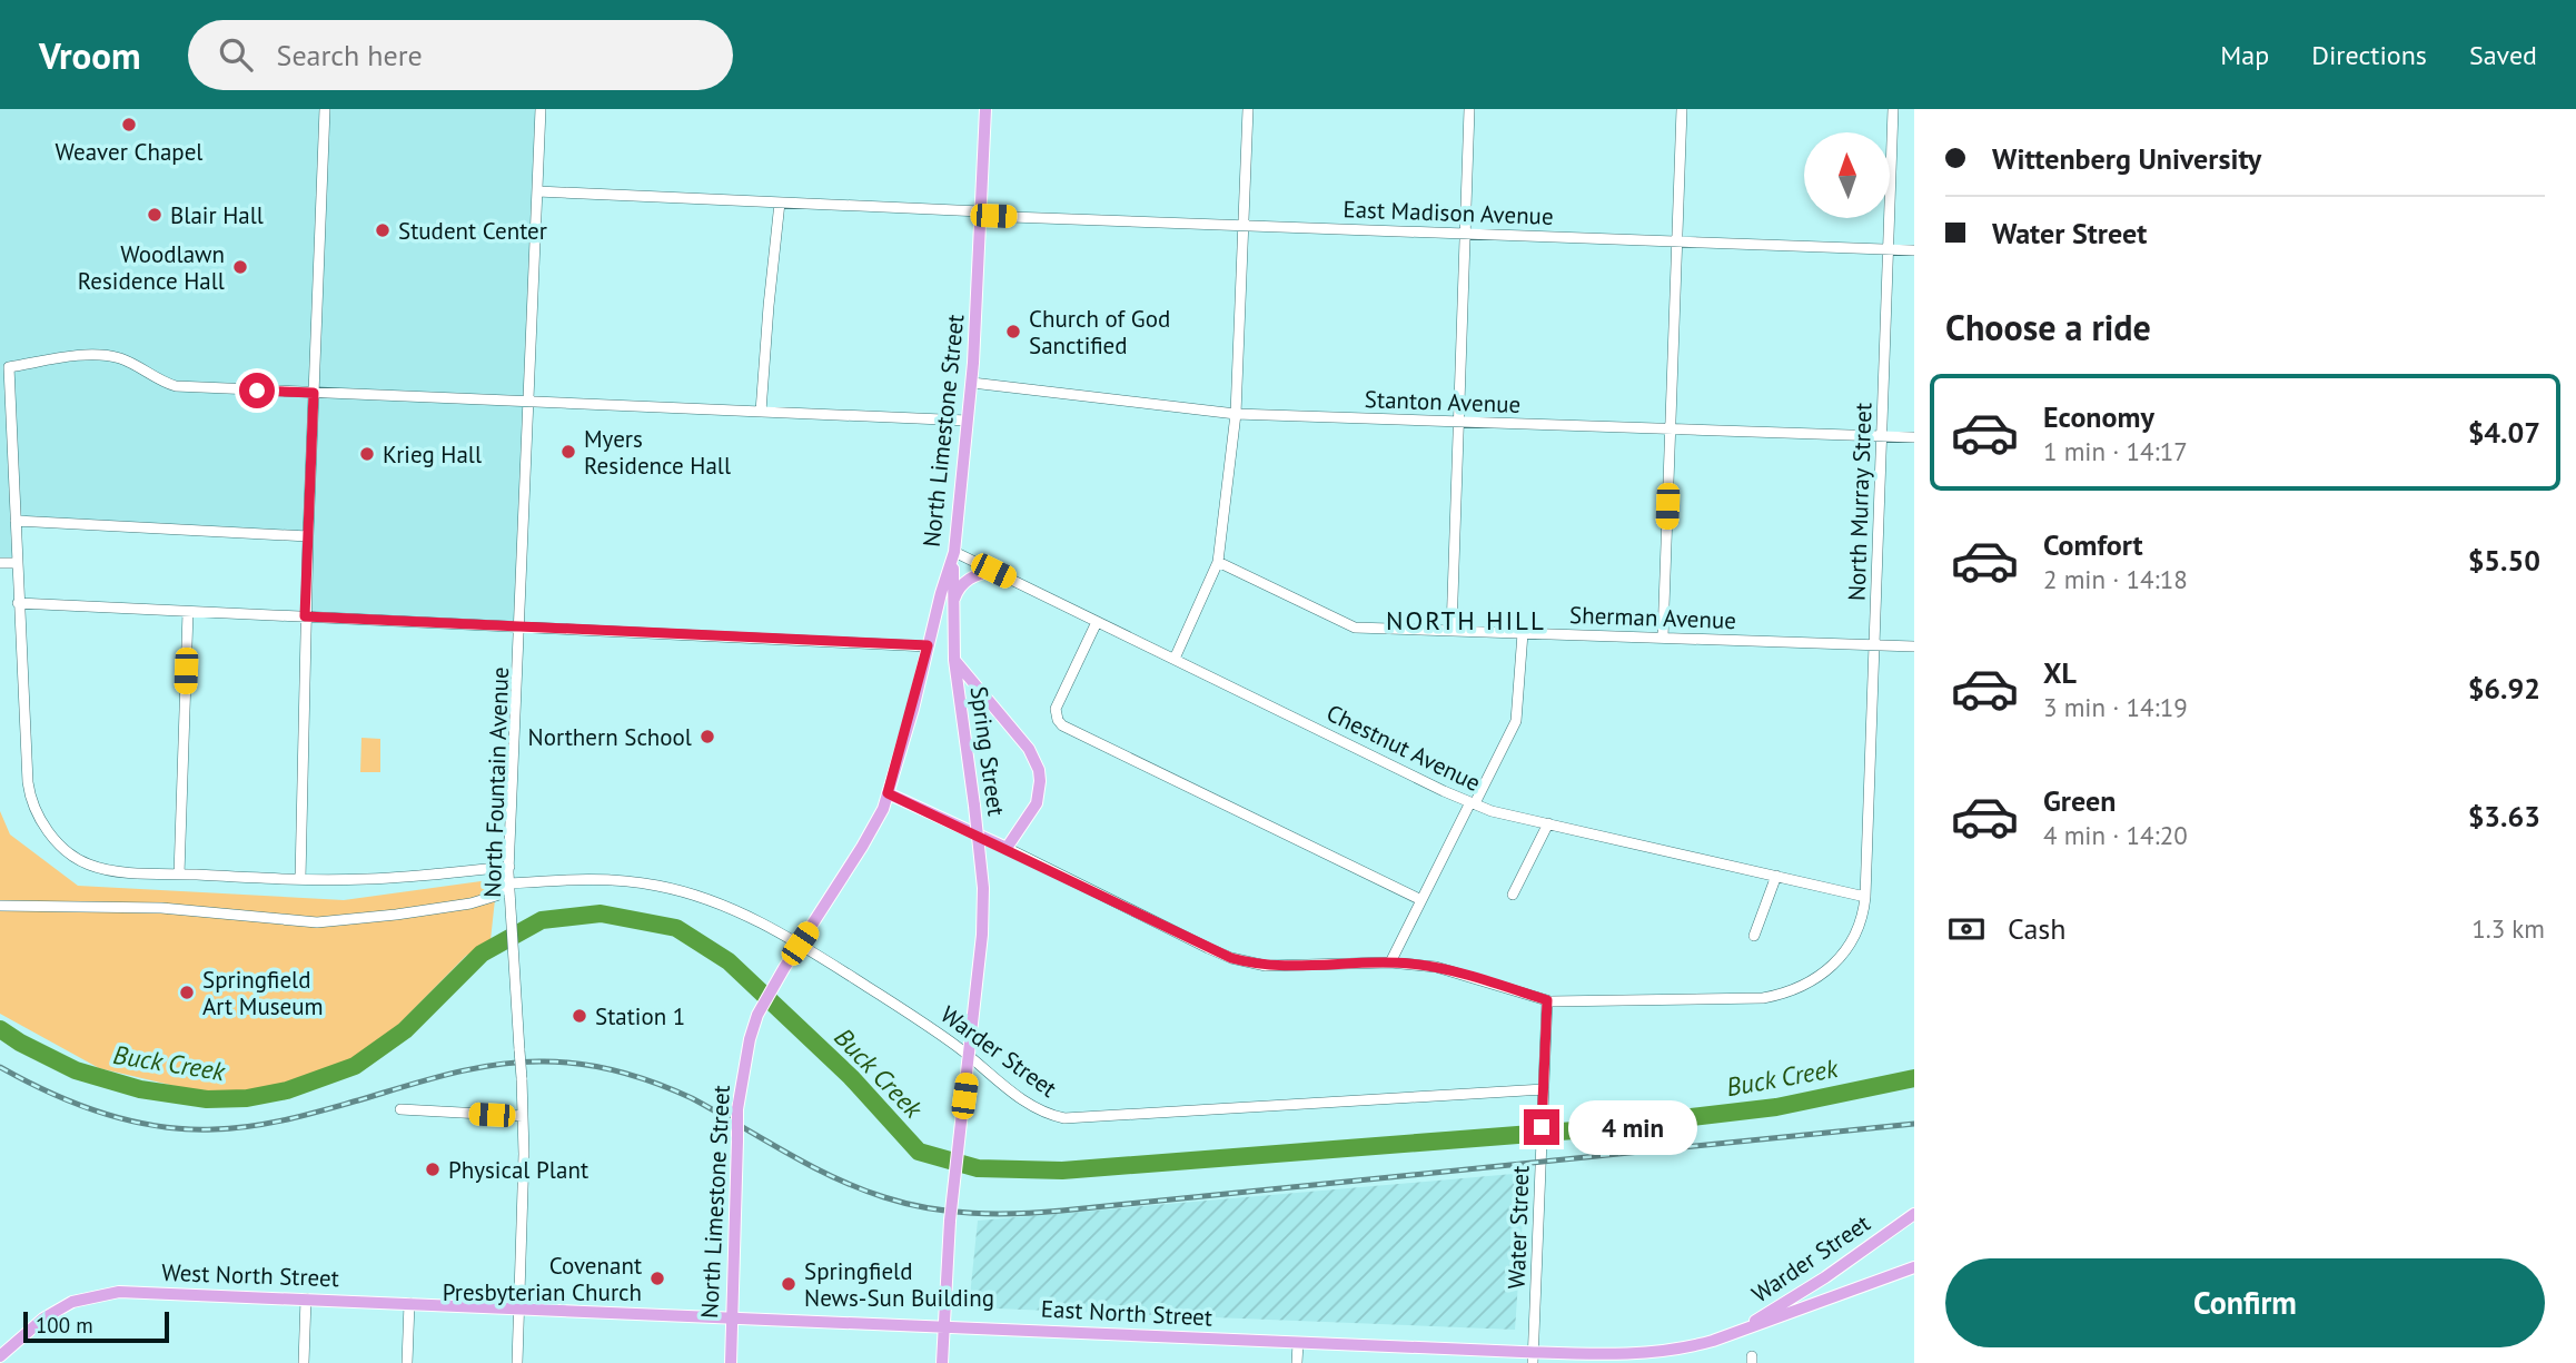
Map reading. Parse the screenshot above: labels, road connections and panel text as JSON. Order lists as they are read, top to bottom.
{
  "streets": {
    "main road": [
      "North Limestone Street",
      "Spring Street",
      "Warder Street",
      "West North Street",
      "East North Street"
    ],
    "street": [
      "East Madison Avenue",
      "Stanton Avenue",
      "North Murray Street",
      "Sherman Avenue",
      "Chestnut Avenue",
      "North Fountain Avenue",
      "Water Street"
    ]
  },
  "crossings": [
    ["East Madison Avenue", "North Limestone Street"],
    ["East Madison Avenue", "North Murray Street"],
    ["East Madison Avenue", "North Fountain Avenue"],
    ["Stanton Avenue", "North Limestone Street"],
    ["Stanton Avenue", "North Murray Street"],
    ["North Limestone Street", "Chestnut Avenue"],
    ["North Limestone Street", "Spring Street"],
    ["North Limestone Street", "Warder Street"],
    ["North Limestone Street", "East North Street"],
    ["North Murray Street", "Sherman Avenue"],
    ["North Murray Street", "Chestnut Avenue"],
    ["North Murray Street", "Water Street"],
    ["Chestnut Avenue", "Spring Street"],
    ["Spring Street", "East North Street"],
    ["North Fountain Avenue", "Warder Street"],
    ["North Fountain Avenue", "West North Street"],
    ["North Fountain Avenue", "East North Street"],
    ["Warder Street", "Water Street"],
    ["Warder Street", "East North Street"],
    ["Water Street", "East North Street"],
    ["West North Street", "East North Street"]
  ],
  "districts": ["NORTH HILL"],
  "water": ["Buck Creek"],
  "places": [
    "Weaver Chapel",
    "Blair Hall",
    "Student Center",
    "Woodlawn Residence Hall",
    "Church of God Sanctified",
    "Myers Residence Hall",
    "Krieg Hall",
    "Northern School",
    "Springfield Art Museum",
    "Station 1",
    "Physical Plant",
    "Covenant Presbyterian Church",
    "Springfield News-Sun Building"
  ],
  "scale_bar": "100 m",
  "north": "top",
  "page": {
    "header": "Vroom",
    "search": "Search here",
    "nav": ["Map", "Directions", "Saved"],
    "banner": ["Wittenberg University", "Water Street"],
    "heading": "Choose a ride",
    "list": [
      {
        "name": "Economy",
        "note": "1 min · 14:17",
        "value": "$4.07"
      },
      {
        "name": "Comfort",
        "note": "2 min · 14:18",
        "value": "$5.50"
      },
      {
        "name": "XL",
        "note": "3 min · 14:19",
        "value": "$6.92"
      },
      {
        "name": "Green",
        "note": "4 min · 14:20",
        "value": "$3.63"
      }
    ],
    "pay": ["Cash", "1.3 km"],
    "bubble": "4 min",
    "buttons": "Confirm",
    "scale": "100 m"
  }
}
